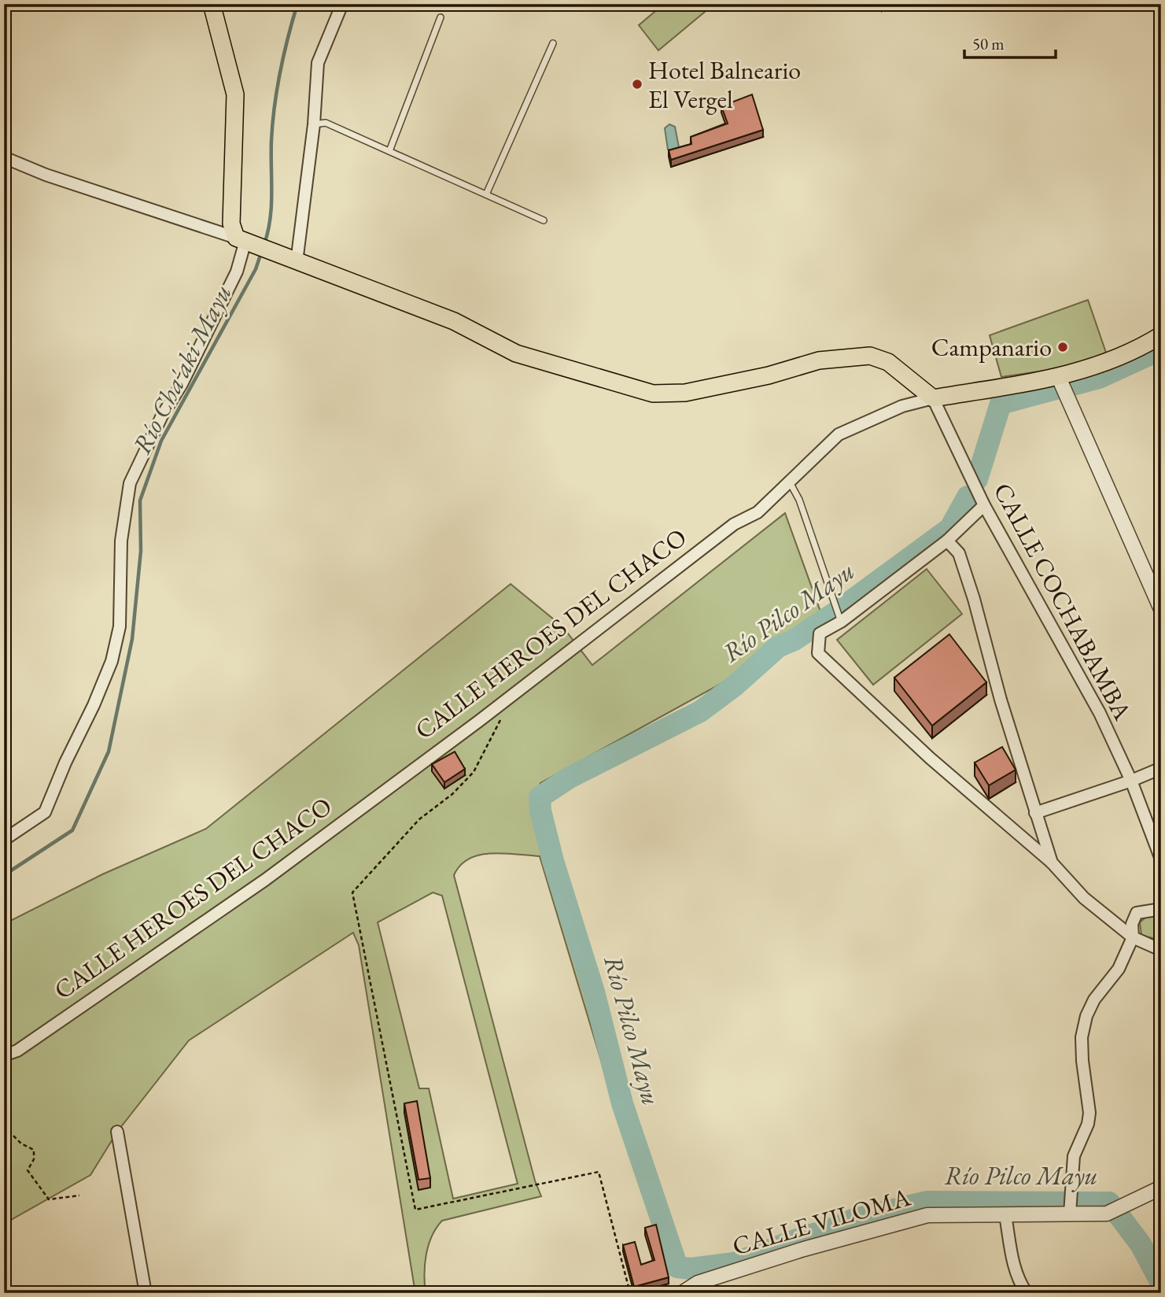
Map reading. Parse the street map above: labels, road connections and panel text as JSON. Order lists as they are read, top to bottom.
{
  "streets": {
    "main road": ["CALLE HEROES DEL CHACO"],
    "street": ["CALLE COCHABAMBA", "CALLE VILOMA"]
  },
  "crossings": [
    ["CALLE COCHABAMBA", "CALLE HEROES DEL CHACO"]
  ],
  "water": ["Río Cha'aki Mayu", "Río Pilco Mayu"],
  "places": ["Hotel Balneario El Vergel", "Campanario"],
  "scale_bar": "50 m"
}
